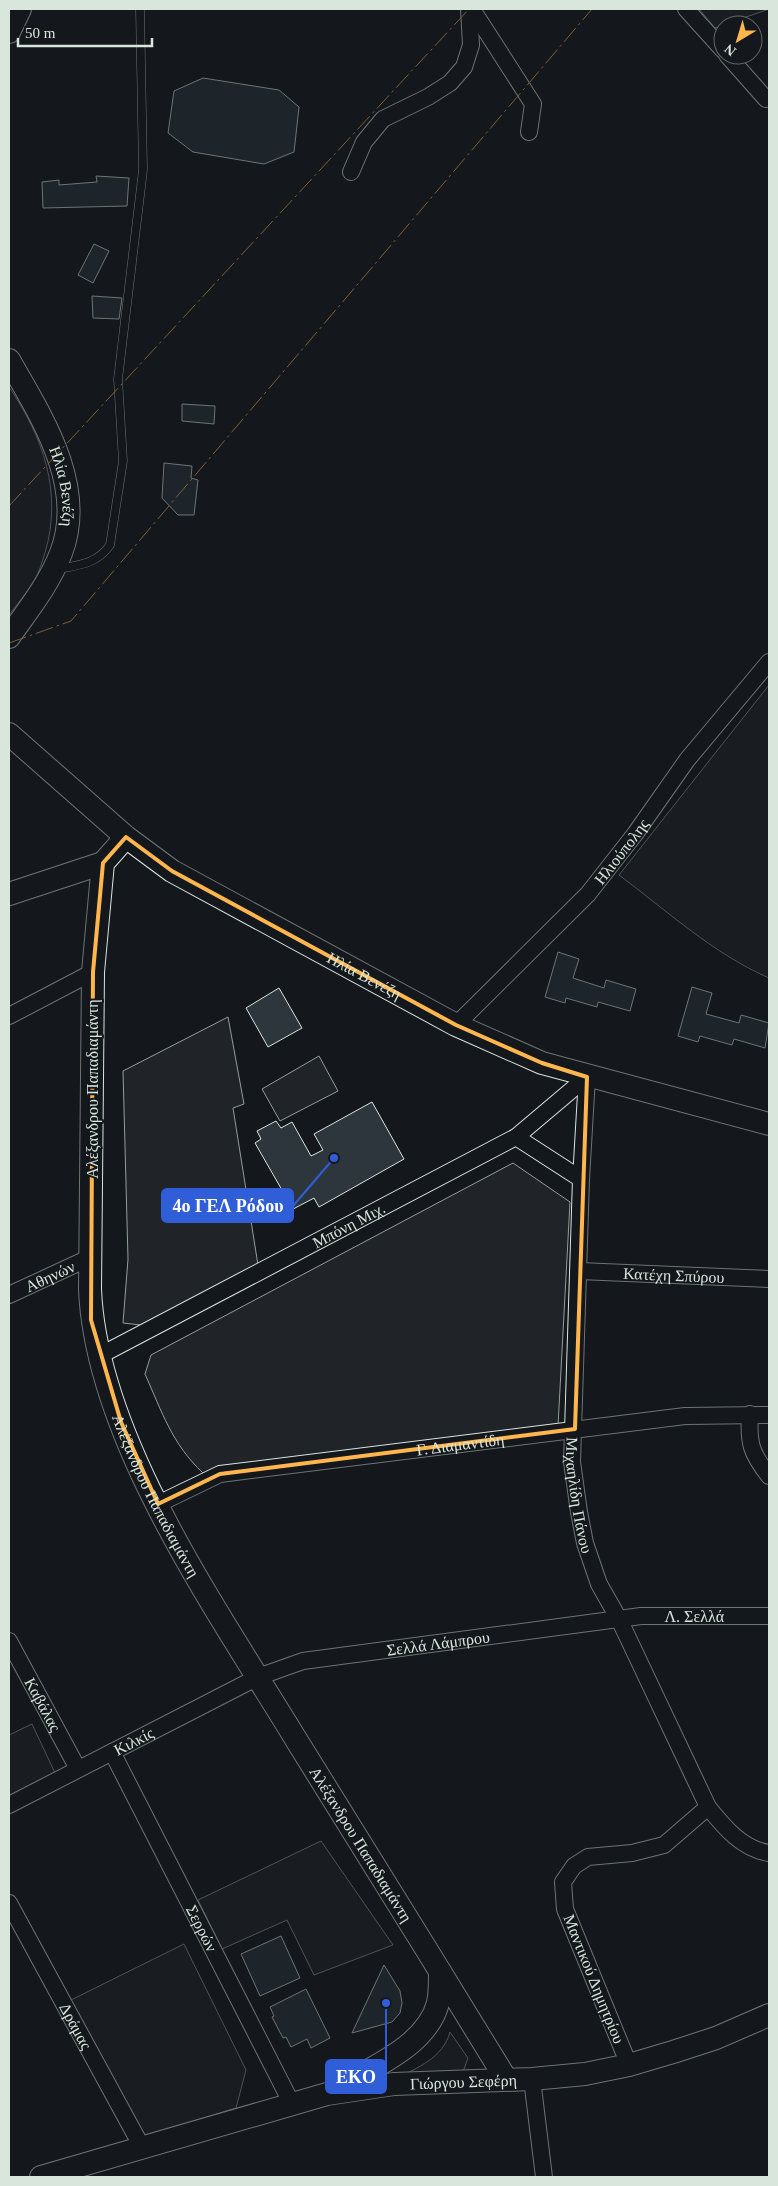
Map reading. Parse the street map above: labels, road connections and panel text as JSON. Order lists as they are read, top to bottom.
{
  "streets": {
    "street": [
      "Ηλία Βενέζη",
      "Ηλιούπολης",
      "Αλέξανδρου Παπαδιαμάντη",
      "Μπόνη Μιχ.",
      "Κατέχη Σπύρου",
      "Αθηνών",
      "Γ. Διαμαντίδη",
      "Μιχαηλίδη Πάνου",
      "Λ. Σελλά",
      "Σελλά Λάμπρου",
      "Καβάλας",
      "Κιλκίς",
      "Σερρών",
      "Μαντικού Δημητρίου",
      "Δράμας",
      "Γιώργου Σεφέρη"
    ]
  },
  "crossings": [
    ["Ηλία Βενέζη", "Ηλιούπολης"],
    ["Ηλία Βενέζη", "Μπόνη Μιχ."],
    ["Ηλία Βενέζη", "Μιχαηλίδη Πάνου"],
    ["Αλέξανδρου Παπαδιαμάντη", "Μπόνη Μιχ."],
    ["Αλέξανδρου Παπαδιαμάντη", "Αθηνών"],
    ["Αλέξανδρου Παπαδιαμάντη", "Γ. Διαμαντίδη"],
    ["Αλέξανδρου Παπαδιαμάντη", "Σελλά Λάμπρου"],
    ["Αλέξανδρου Παπαδιαμάντη", "Κιλκίς"],
    ["Αλέξανδρου Παπαδιαμάντη", "Γιώργου Σεφέρη"],
    ["Μπόνη Μιχ.", "Μιχαηλίδη Πάνου"],
    ["Κατέχη Σπύρου", "Μιχαηλίδη Πάνου"],
    ["Γ. Διαμαντίδη", "Μιχαηλίδη Πάνου"],
    ["Μιχαηλίδη Πάνου", "Λ. Σελλά"],
    ["Μιχαηλίδη Πάνου", "Σελλά Λάμπρου"],
    ["Μιχαηλίδη Πάνου", "Μαντικού Δημητρίου"],
    ["Λ. Σελλά", "Σελλά Λάμπρου"],
    ["Σελλά Λάμπρου", "Κιλκίς"],
    ["Καβάλας", "Κιλκίς"],
    ["Κιλκίς", "Σερρών"],
    ["Σερρών", "Γιώργου Σεφέρη"],
    ["Μαντικού Δημητρίου", "Γιώργου Σεφέρη"],
    ["Δράμας", "Γιώργου Σεφέρη"]
  ],
  "places": ["4ο ΓΕΛ Ρόδου", "EKO"],
  "scale_bar": "50 m",
  "north": "bottom left"
}
